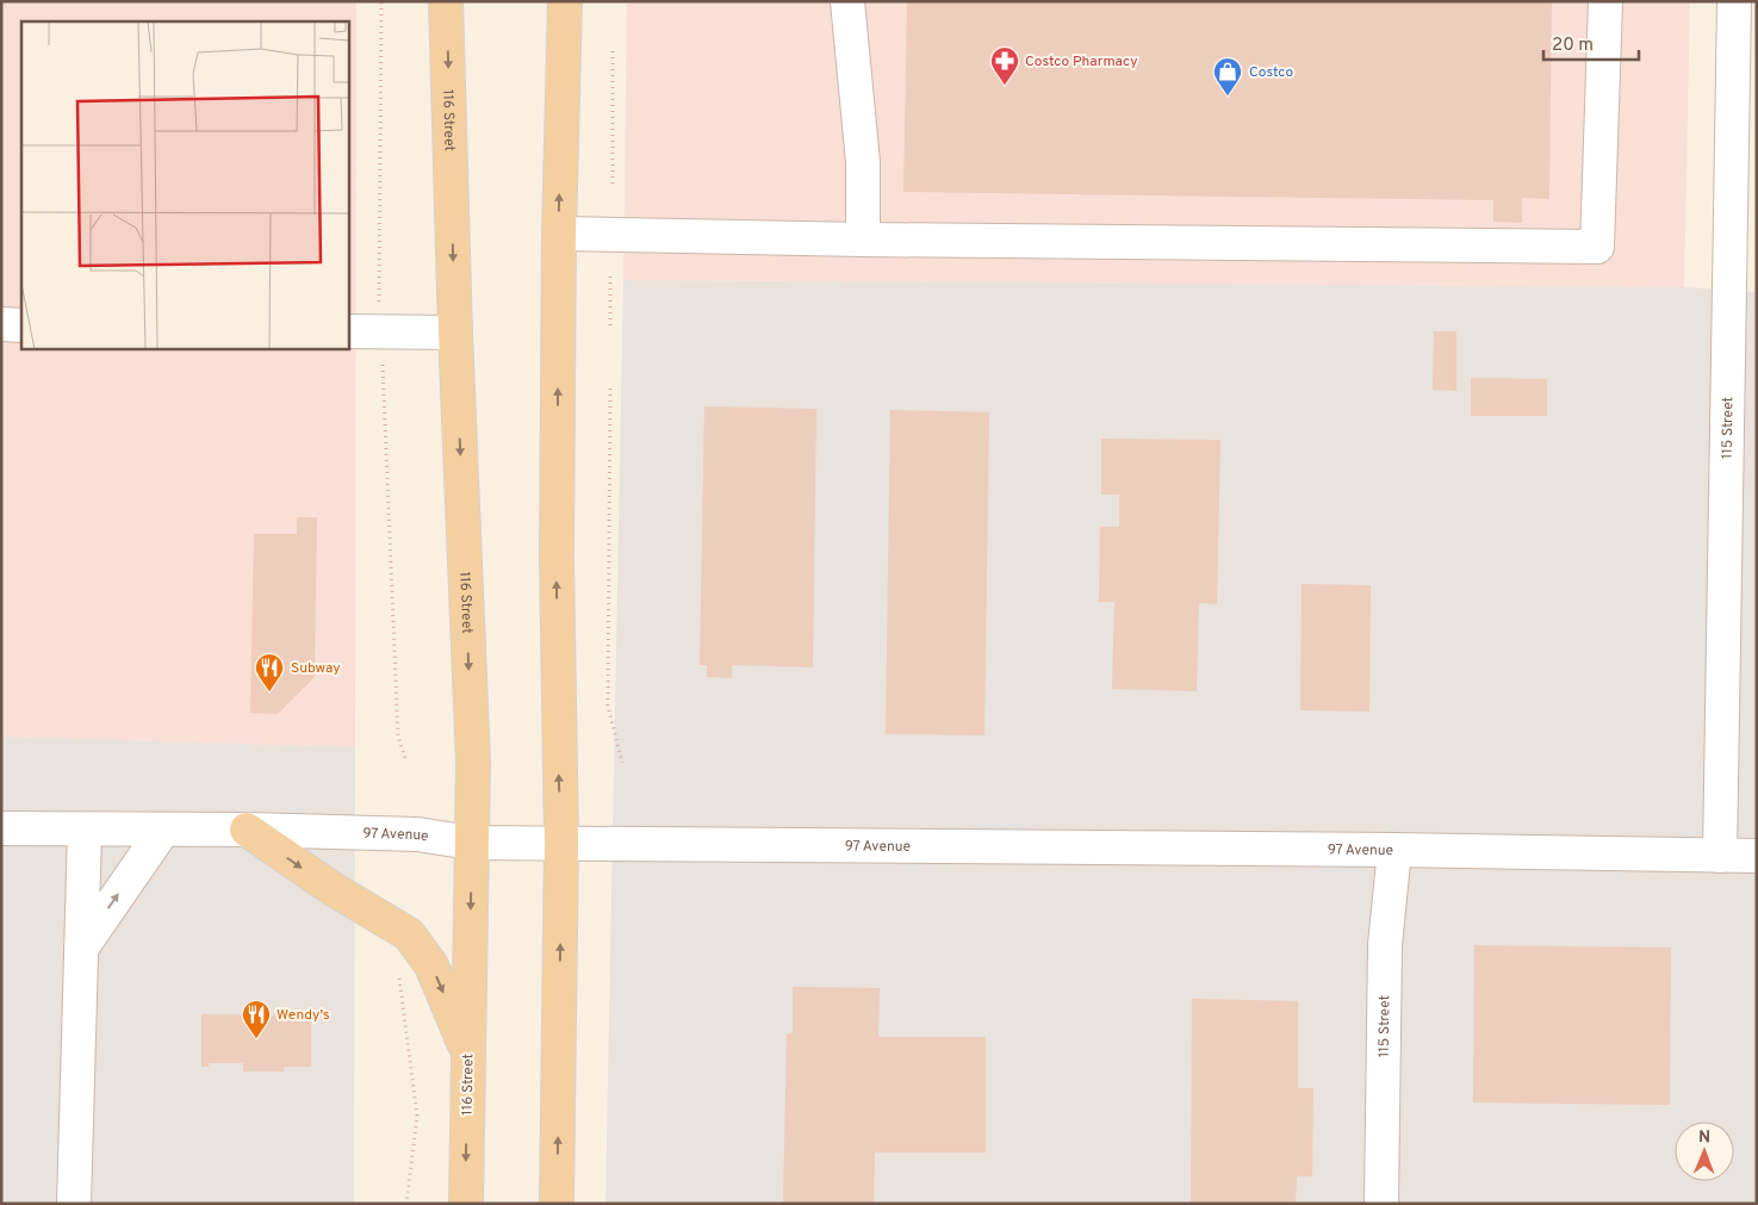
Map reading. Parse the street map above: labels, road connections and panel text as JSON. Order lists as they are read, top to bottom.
{
  "streets": {
    "main road": ["116 Street"],
    "street": ["115 Street", "97 Avenue"]
  },
  "crossings": [
    ["116 Street", "97 Avenue"],
    ["115 Street", "97 Avenue"]
  ],
  "places": {
    "pharmacy": ["Costco Pharmacy"],
    "shop": ["Costco"],
    "restaurant": ["Subway", "Wendy's"]
  },
  "scale_bar": "20 m",
  "north": "top"
}
